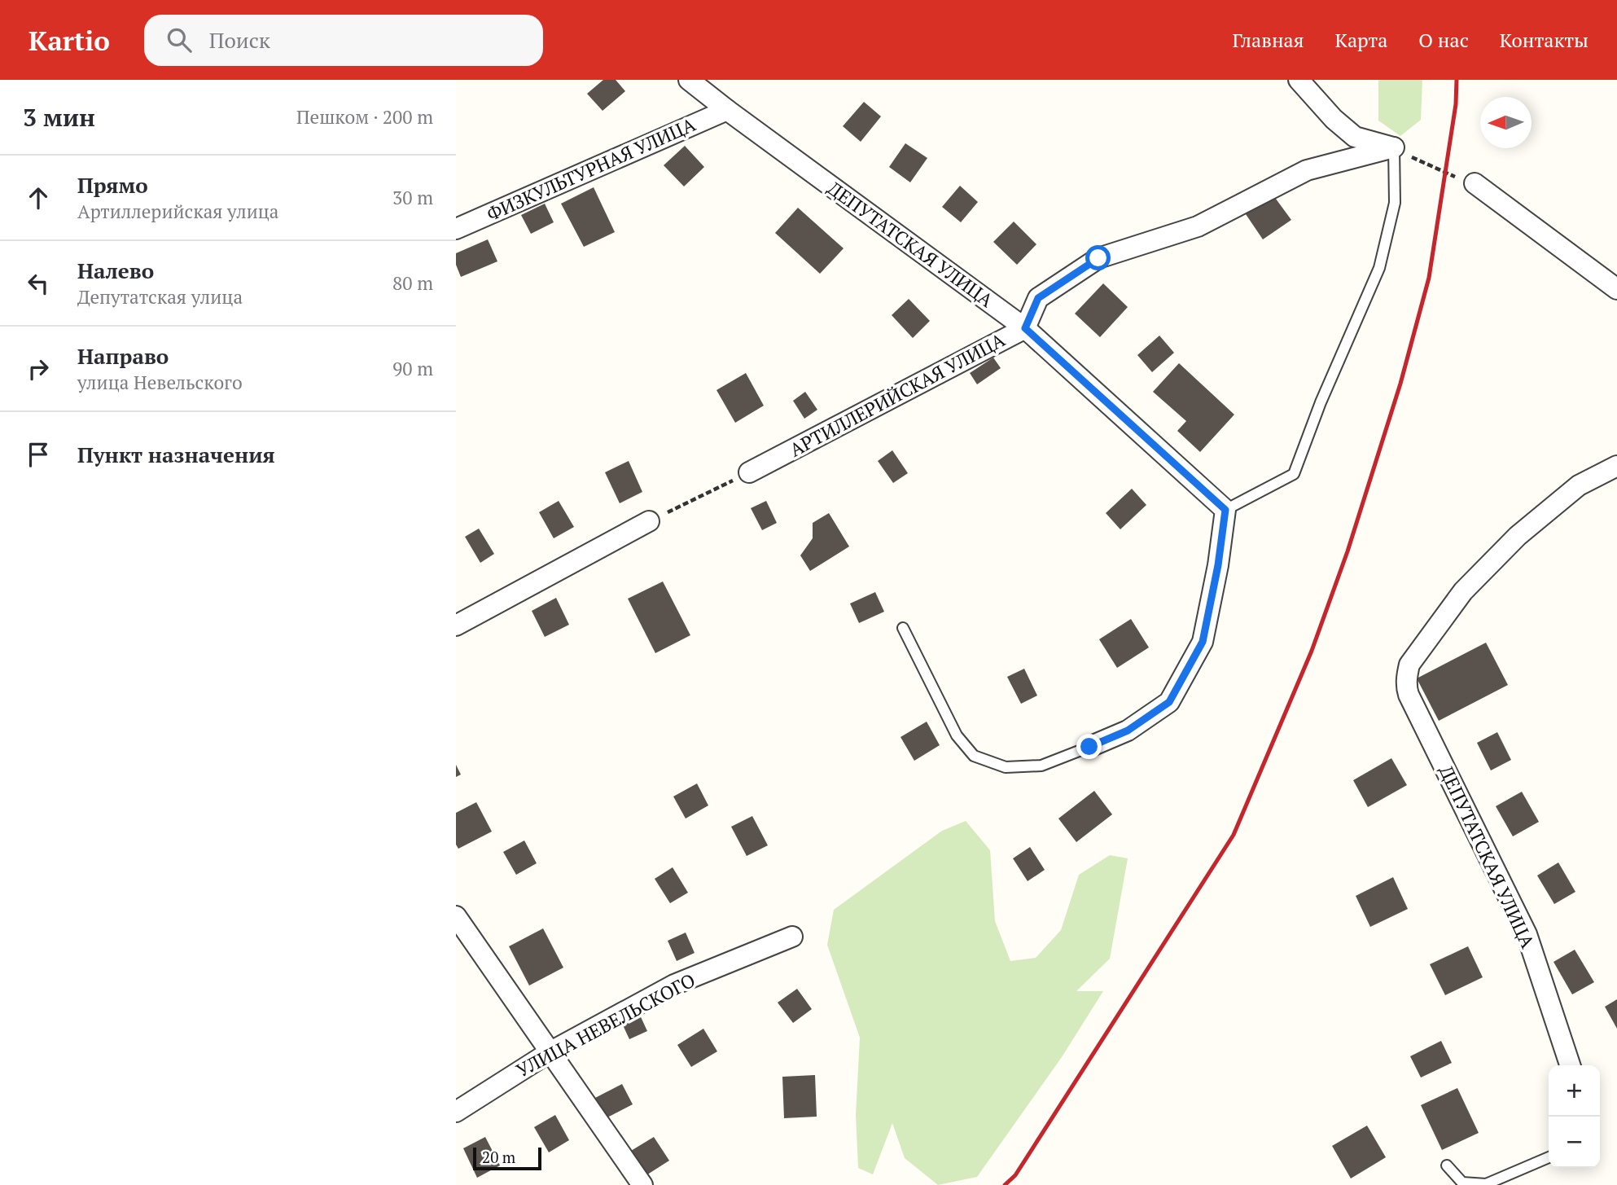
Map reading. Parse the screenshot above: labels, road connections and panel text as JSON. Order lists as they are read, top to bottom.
{
  "streets": {
    "street": [
      "ФИЗКУЛЬТУРНАЯ УЛИЦА",
      "ДЕПУТАТСКАЯ УЛИЦА",
      "АРТИЛЛЕРИЙСКАЯ УЛИЦА",
      "УЛИЦА НЕВЕЛЬСКОГО"
    ]
  },
  "crossings": [
    ["ФИЗКУЛЬТУРНАЯ УЛИЦА", "ДЕПУТАТСКАЯ УЛИЦА"],
    ["ДЕПУТАТСКАЯ УЛИЦА", "АРТИЛЛЕРИЙСКАЯ УЛИЦА"]
  ],
  "scale_bar": "20 m",
  "north": "left",
  "page": {
    "header": "Kartio",
    "search": "Поиск",
    "nav": [
      "Главная",
      "Карта",
      "О нас",
      "Контакты"
    ],
    "heading": ["3 мин", "Пешком · 200 m"],
    "list": [
      ["Прямо", "Артиллерийская улица", "30 m"],
      ["Налево", "Депутатская улица", "80 m"],
      ["Направо", "улица Невельского", "90 m"],
      "Пункт назначения"
    ],
    "map_buttons": ["+", "−"],
    "scale": "20 m"
  }
}
